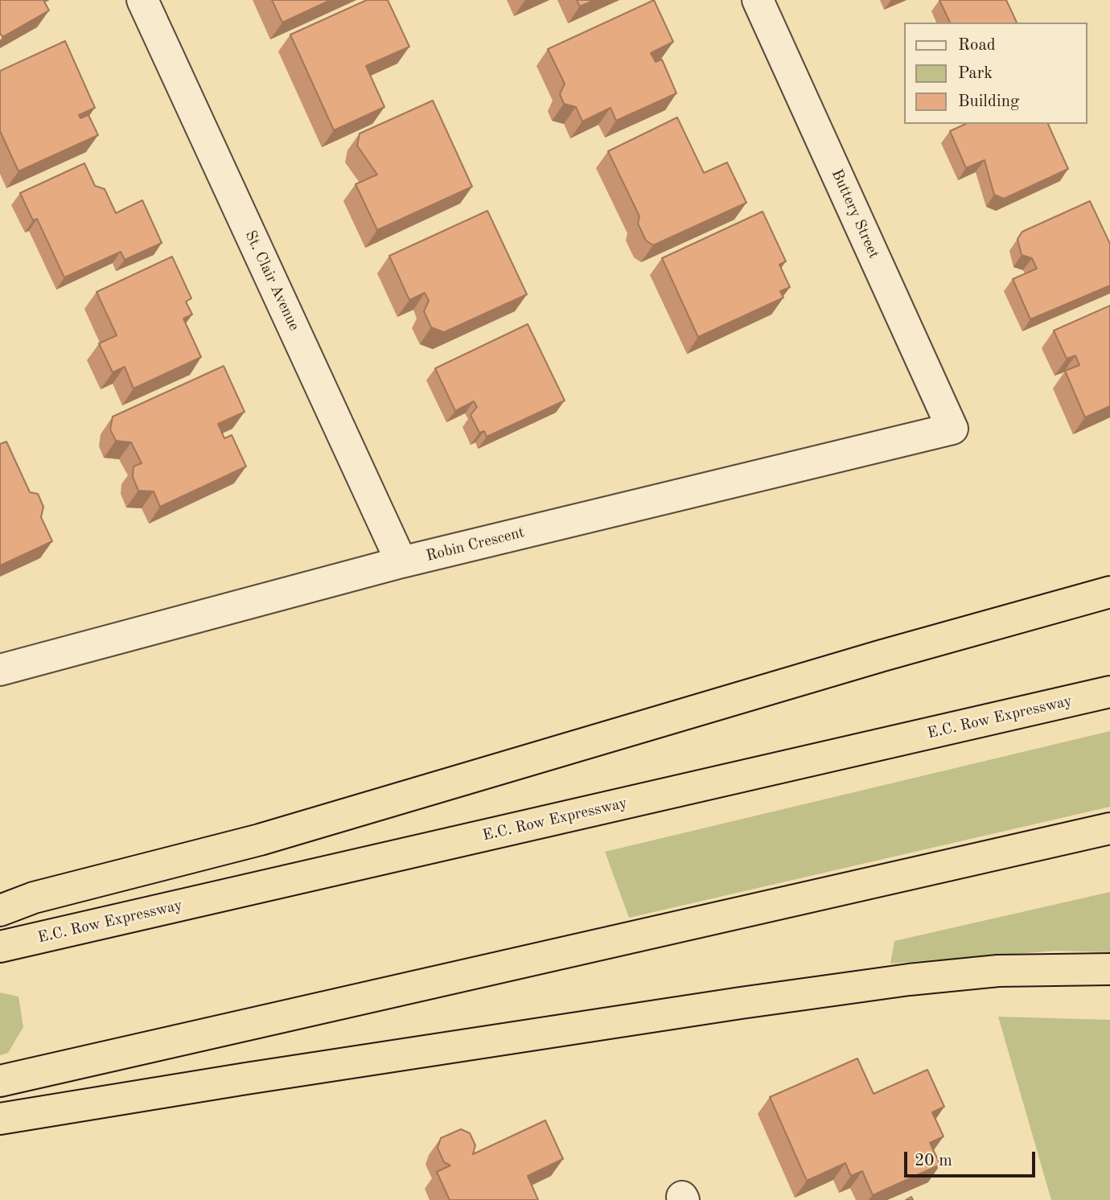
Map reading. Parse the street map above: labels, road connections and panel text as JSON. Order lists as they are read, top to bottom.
{
  "streets": {
    "highway": ["E.C. Row Expressway"],
    "street": ["Buttery Street", "St. Clair Avenue", "Robin Crescent"]
  },
  "crossings": [
    ["Buttery Street", "Robin Crescent"],
    ["St. Clair Avenue", "Robin Crescent"]
  ],
  "legend": ["Road", "Park", "Building"],
  "scale_bar": "20 m"
}
